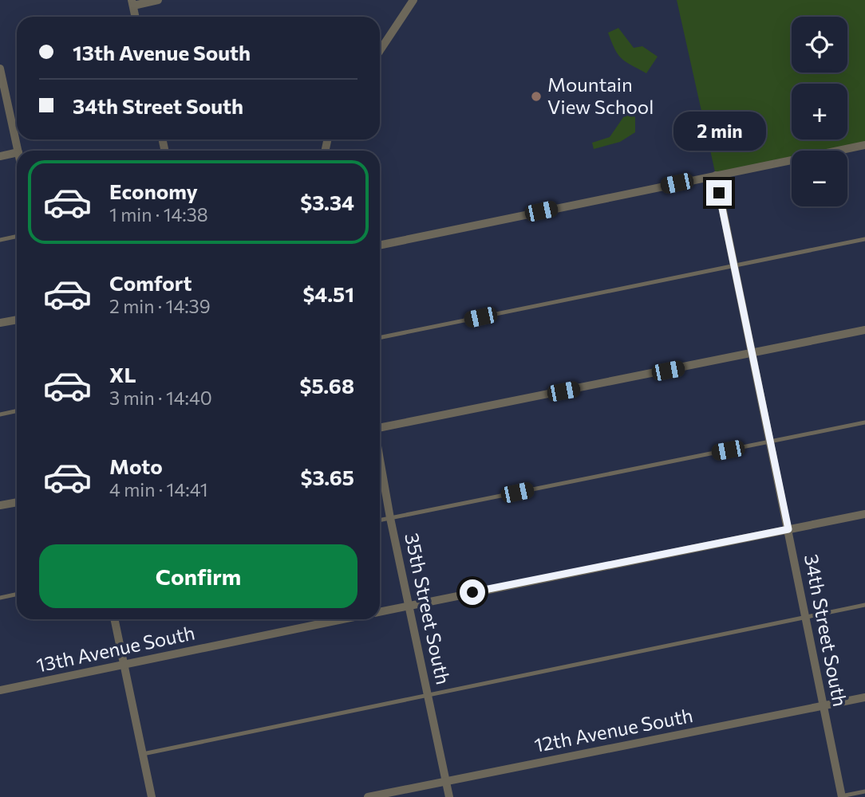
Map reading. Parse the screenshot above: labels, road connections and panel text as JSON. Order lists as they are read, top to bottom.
{
  "streets": {
    "street": [
      "35th Street South",
      "34th Street South",
      "13th Avenue South",
      "12th Avenue South"
    ]
  },
  "crossings": [
    ["35th Street South", "12th Avenue South"],
    ["34th Street South", "12th Avenue South"]
  ],
  "places": ["Mountain View School"],
  "page": {
    "map_buttons": ["+", "−"],
    "banner": ["13th Avenue South", "34th Street South"],
    "bubble": "2 min",
    "list": [
      {
        "name": "Economy",
        "note": "1 min · 14:38",
        "value": "$3.34"
      },
      {
        "name": "Comfort",
        "note": "2 min · 14:39",
        "value": "$4.51"
      },
      {
        "name": "XL",
        "note": "3 min · 14:40",
        "value": "$5.68"
      },
      {
        "name": "Moto",
        "note": "4 min · 14:41",
        "value": "$3.65"
      }
    ],
    "buttons": "Confirm"
  }
}
